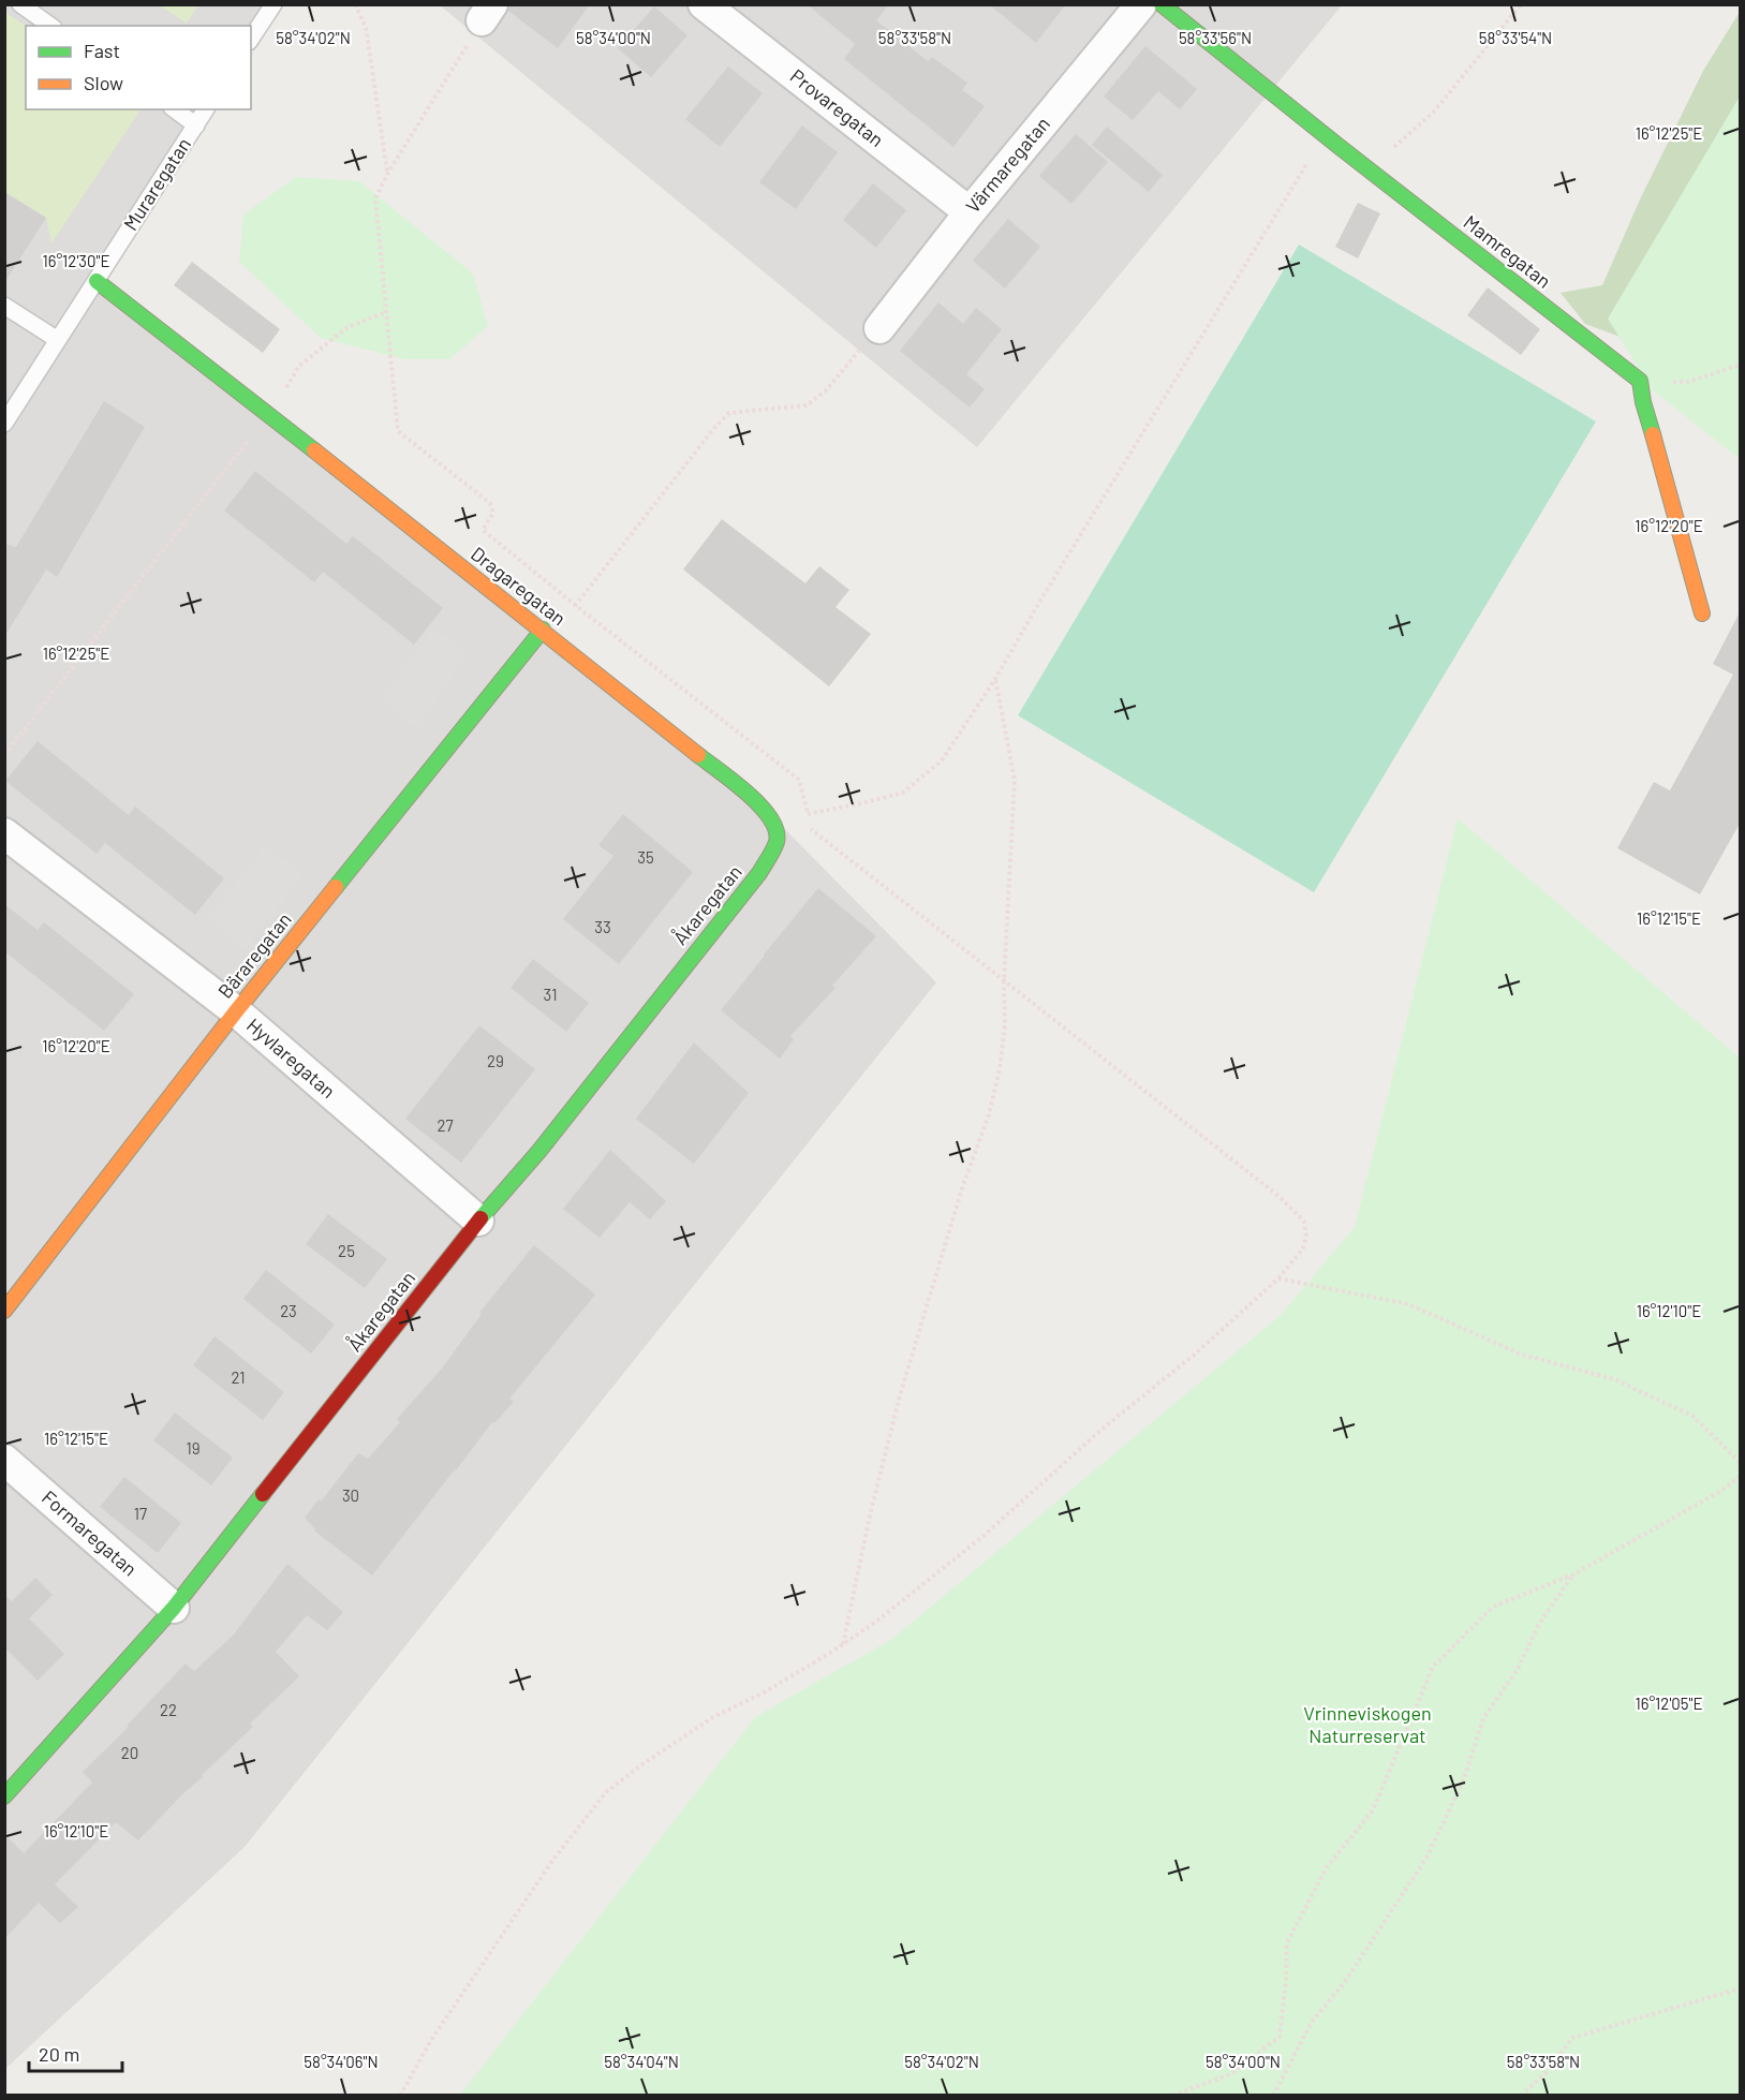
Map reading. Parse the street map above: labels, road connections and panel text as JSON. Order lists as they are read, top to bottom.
{
  "streets": {
    "street": [
      "Provaregatan",
      "Värmaregatan",
      "Mamregatan",
      "Dragaregatan",
      "Åkaregatan",
      "Bäraregatan",
      "Hyvlaregatan",
      "Formaregatan"
    ],
    "lane": ["Muraregatan"]
  },
  "crossings": [
    ["Provaregatan", "Värmaregatan"],
    ["Muraregatan", "Dragaregatan"],
    ["Dragaregatan", "Åkaregatan"],
    ["Dragaregatan", "Bäraregatan"],
    ["Åkaregatan", "Hyvlaregatan"],
    ["Åkaregatan", "Formaregatan"],
    ["Bäraregatan", "Hyvlaregatan"]
  ],
  "parks": ["Vrinneviskogen Naturreservat"],
  "house_numbers": [
    "35",
    "33",
    "31",
    "29",
    "27",
    "25",
    "23",
    "21",
    "19",
    "30",
    "17",
    "22",
    "20"
  ],
  "legend": ["Fast", "Slow"],
  "scale_bar": "20 m",
  "coordinates": [
    "58°34'02\"N",
    "58°34'00\"N",
    "58°33'58\"N",
    "58°33'56\"N",
    "58°33'54\"N",
    "16°12'25\"E",
    "16°12'30\"E",
    "16°12'20\"E",
    "16°12'15\"E",
    "16°12'10\"E",
    "16°12'05\"E",
    "58°34'06\"N",
    "58°34'04\"N"
  ]
}
